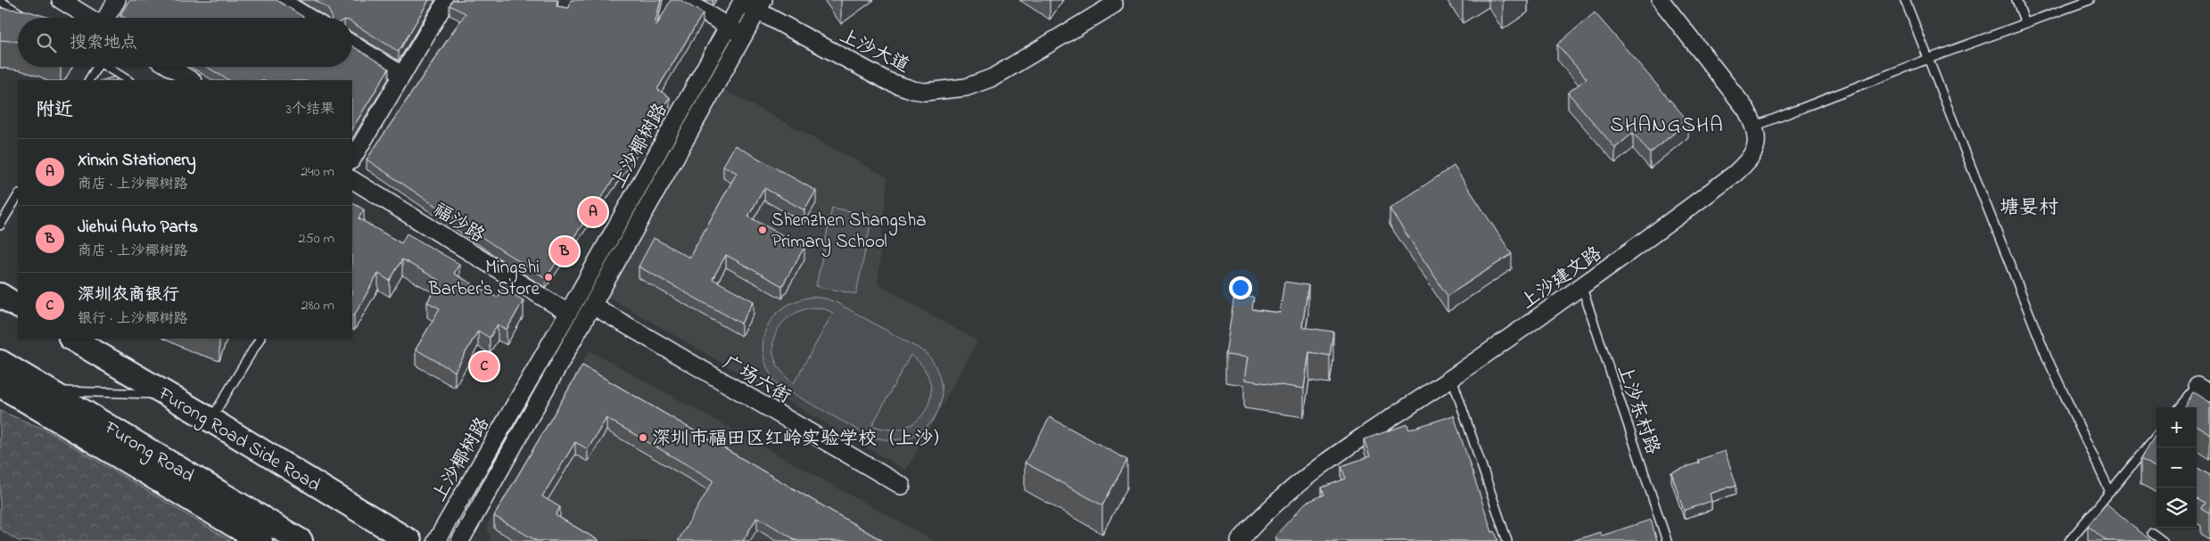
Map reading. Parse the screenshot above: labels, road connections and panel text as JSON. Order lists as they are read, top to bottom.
{
  "streets": {
    "main road": ["Furong Road Side Road", "Furong Road"],
    "street": [
      "上沙大道",
      "上沙椰树路",
      "福沙路",
      "上沙建文路",
      "广场六街"
    ],
    "lane": ["上沙东村路"]
  },
  "crossings": [
    ["上沙大道", "上沙椰树路"],
    ["上沙椰树路", "福沙路"],
    ["上沙椰树路", "广场六街"],
    ["上沙建文路", "上沙东村路"]
  ],
  "districts": ["SHANGSHA", "塘妟村"],
  "places": ["Shenzhen Shangsha Primary School", "Mingshi Barber's Store", "深圳市福田区红岭实验学校（上沙）"],
  "page": {
    "search": "搜索地点",
    "heading": ["附近", "3个结果"],
    "list": [
      {
        "mark": "A",
        "name": "Xinxin Stationery",
        "note": "商店 · 上沙椰树路",
        "value": "240 m"
      },
      {
        "mark": "B",
        "name": "Jiehui Auto Parts",
        "note": "商店 · 上沙椰树路",
        "value": "250 m"
      },
      {
        "mark": "C",
        "name": "深圳农商银行",
        "note": "银行 · 上沙椰树路",
        "value": "280 m"
      }
    ],
    "pins": ["A", "B", "C"],
    "map_buttons": ["+", "−"]
  }
}
